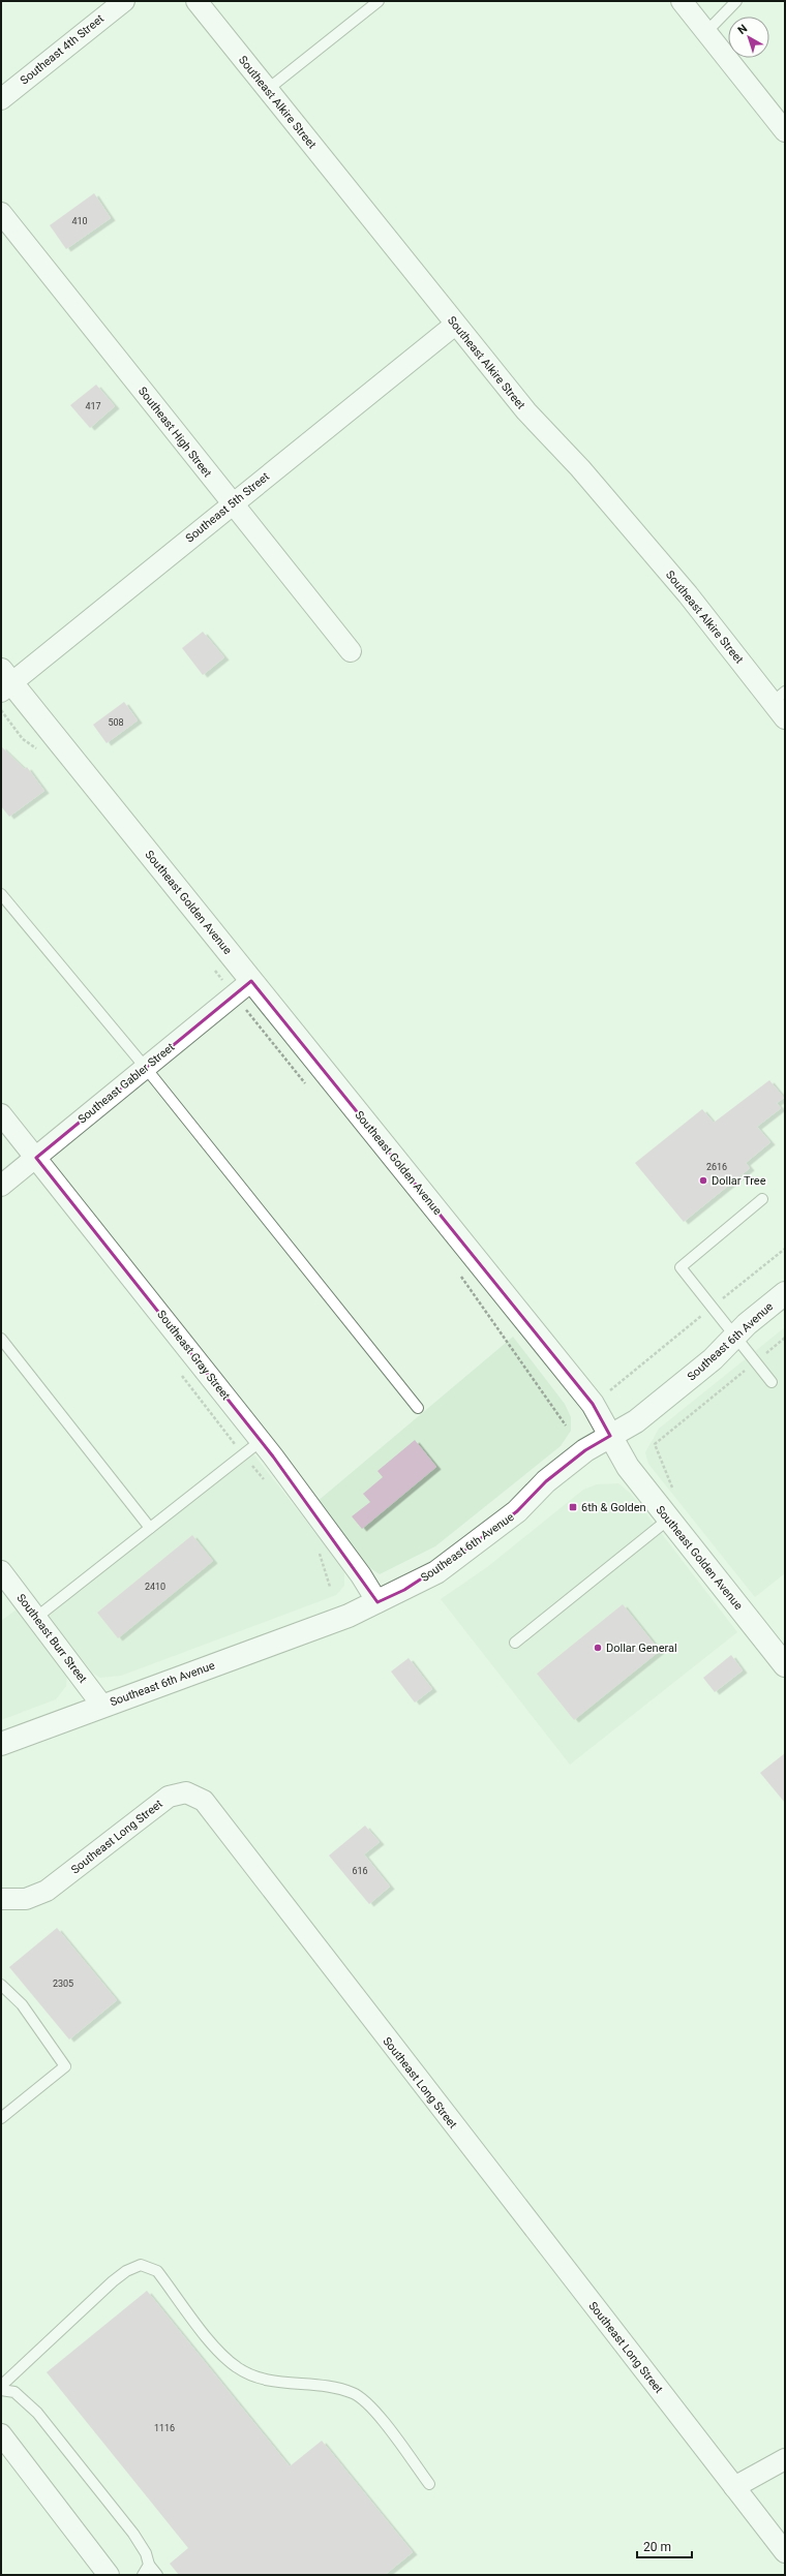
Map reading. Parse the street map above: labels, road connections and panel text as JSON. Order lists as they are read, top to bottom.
{
  "streets": {
    "street": [
      "Southeast 4th Street",
      "Southeast Alkire Street",
      "Southeast High Street",
      "Southeast 5th Street",
      "Southeast Golden Avenue",
      "Southeast Gabler Street",
      "Southeast 6th Avenue",
      "Southeast Gray Street",
      "Southeast Burr Street",
      "Southeast Long Street"
    ]
  },
  "crossings": [
    ["Southeast Alkire Street", "Southeast 5th Street"],
    ["Southeast High Street", "Southeast 5th Street"],
    ["Southeast 5th Street", "Southeast Golden Avenue"],
    ["Southeast Golden Avenue", "Southeast Gabler Street"],
    ["Southeast Golden Avenue", "Southeast 6th Avenue"],
    ["Southeast Gabler Street", "Southeast Gray Street"],
    ["Southeast 6th Avenue", "Southeast Gray Street"],
    ["Southeast 6th Avenue", "Southeast Burr Street"]
  ],
  "places": {
    "other": ["Dollar Tree", "Dollar General"],
    "transit": ["6th & Golden"]
  },
  "house_numbers": [
    "410",
    "417",
    "508",
    "2616",
    "2410",
    "616",
    "2305",
    "1116"
  ],
  "scale_bar": "20 m",
  "north": "top left"
}
